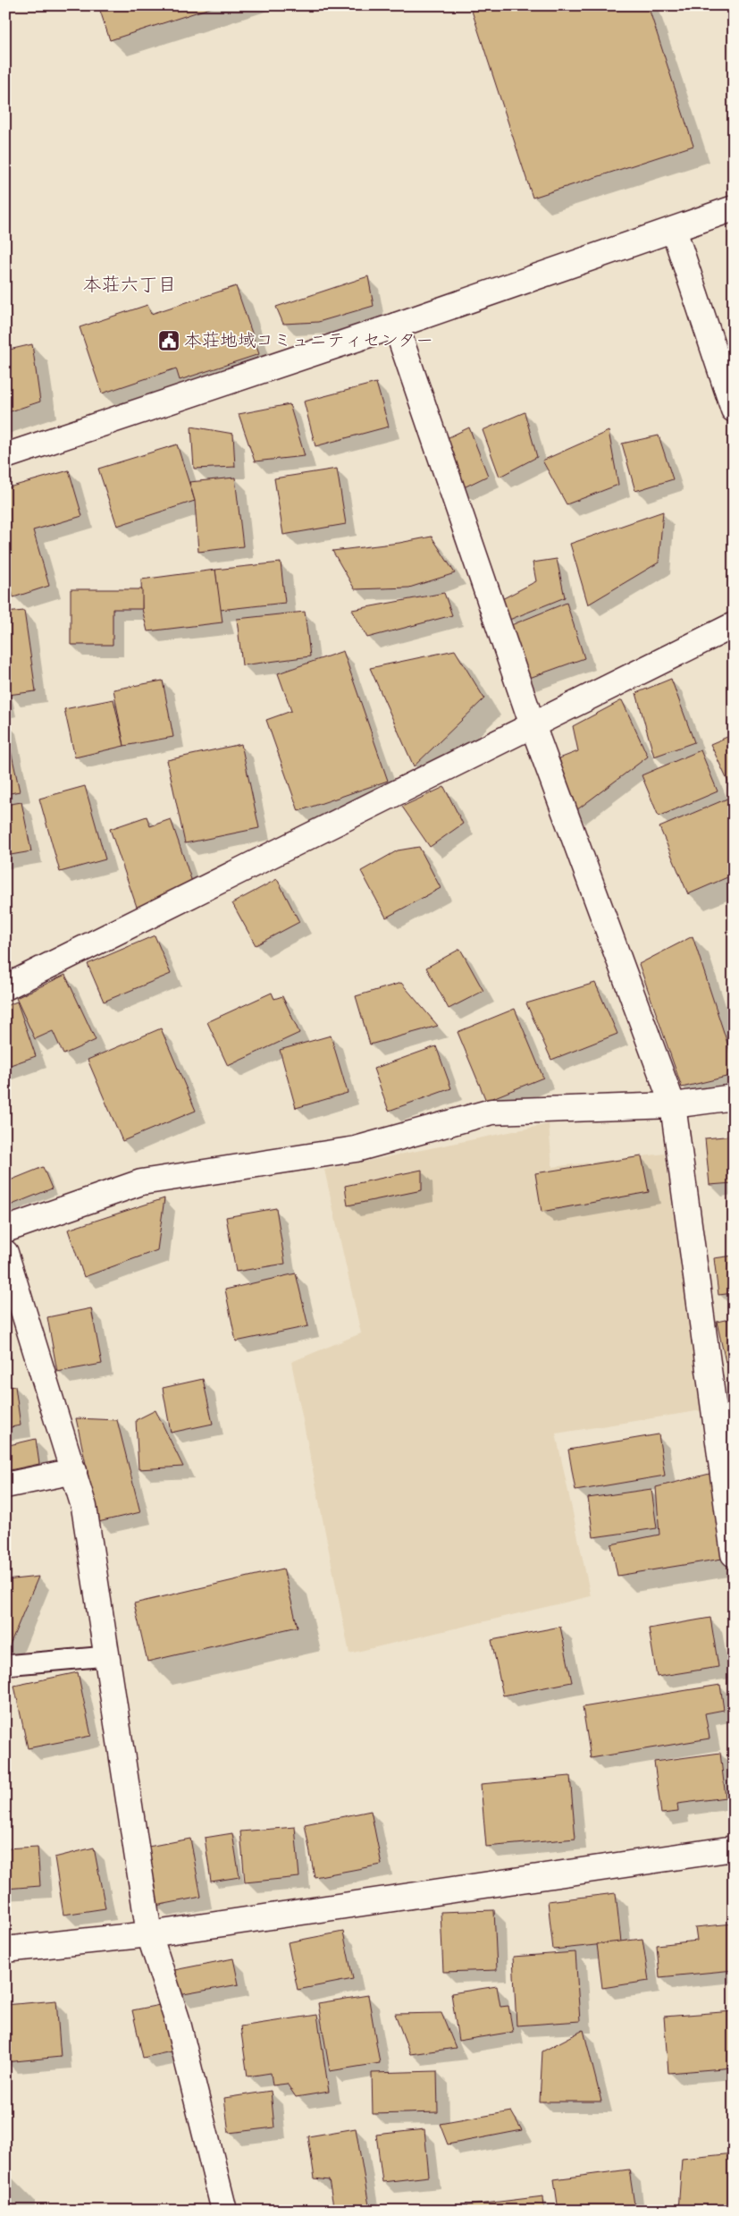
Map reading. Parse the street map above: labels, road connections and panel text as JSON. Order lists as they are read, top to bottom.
{
  "districts": ["本荘六丁目"],
  "places": {
    "public building": ["本荘地域コミュニティセンター"]
  }
}
